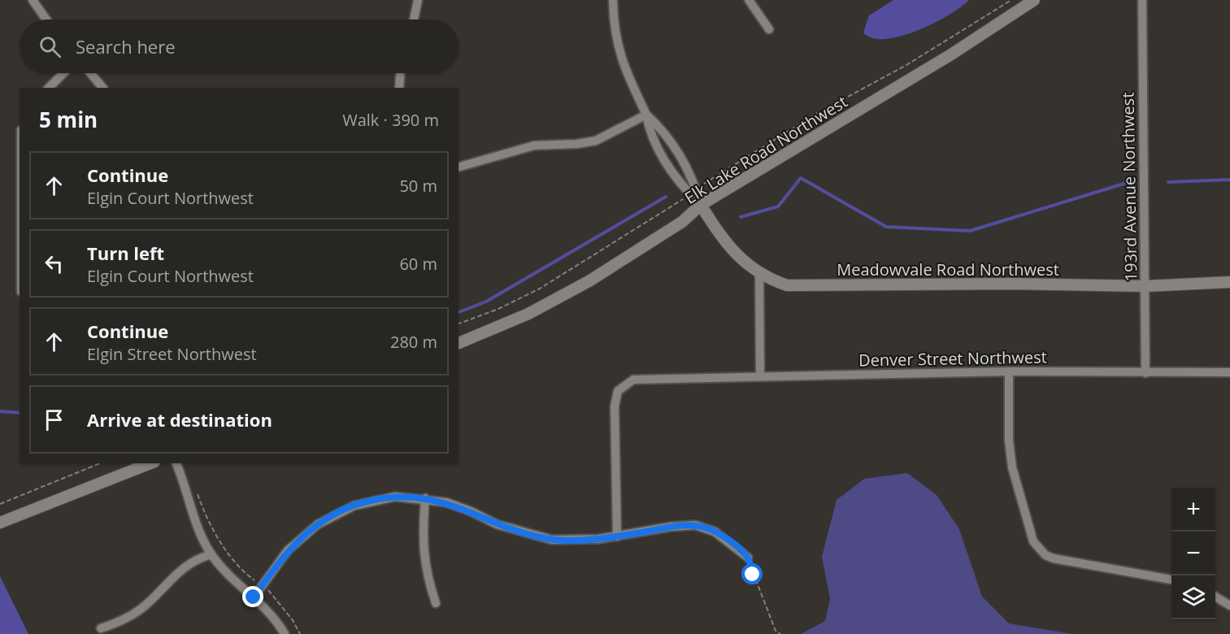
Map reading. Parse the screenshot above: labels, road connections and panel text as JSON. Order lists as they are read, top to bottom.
{
  "streets": {
    "street": [
      "Elk Lake Road Northwest",
      "193rd Avenue Northwest",
      "Meadowvale Road Northwest",
      "Denver Street Northwest"
    ]
  },
  "crossings": [
    ["Elk Lake Road Northwest", "Meadowvale Road Northwest"],
    ["193rd Avenue Northwest", "Meadowvale Road Northwest"],
    ["193rd Avenue Northwest", "Denver Street Northwest"]
  ],
  "page": {
    "search": "Search here",
    "heading": ["5 min", "Walk · 390 m"],
    "list": [
      ["Continue", "Elgin Court Northwest", "50 m"],
      ["Turn left", "Elgin Court Northwest", "60 m"],
      ["Continue", "Elgin Street Northwest", "280 m"],
      "Arrive at destination"
    ],
    "map_buttons": ["+", "−"]
  }
}
